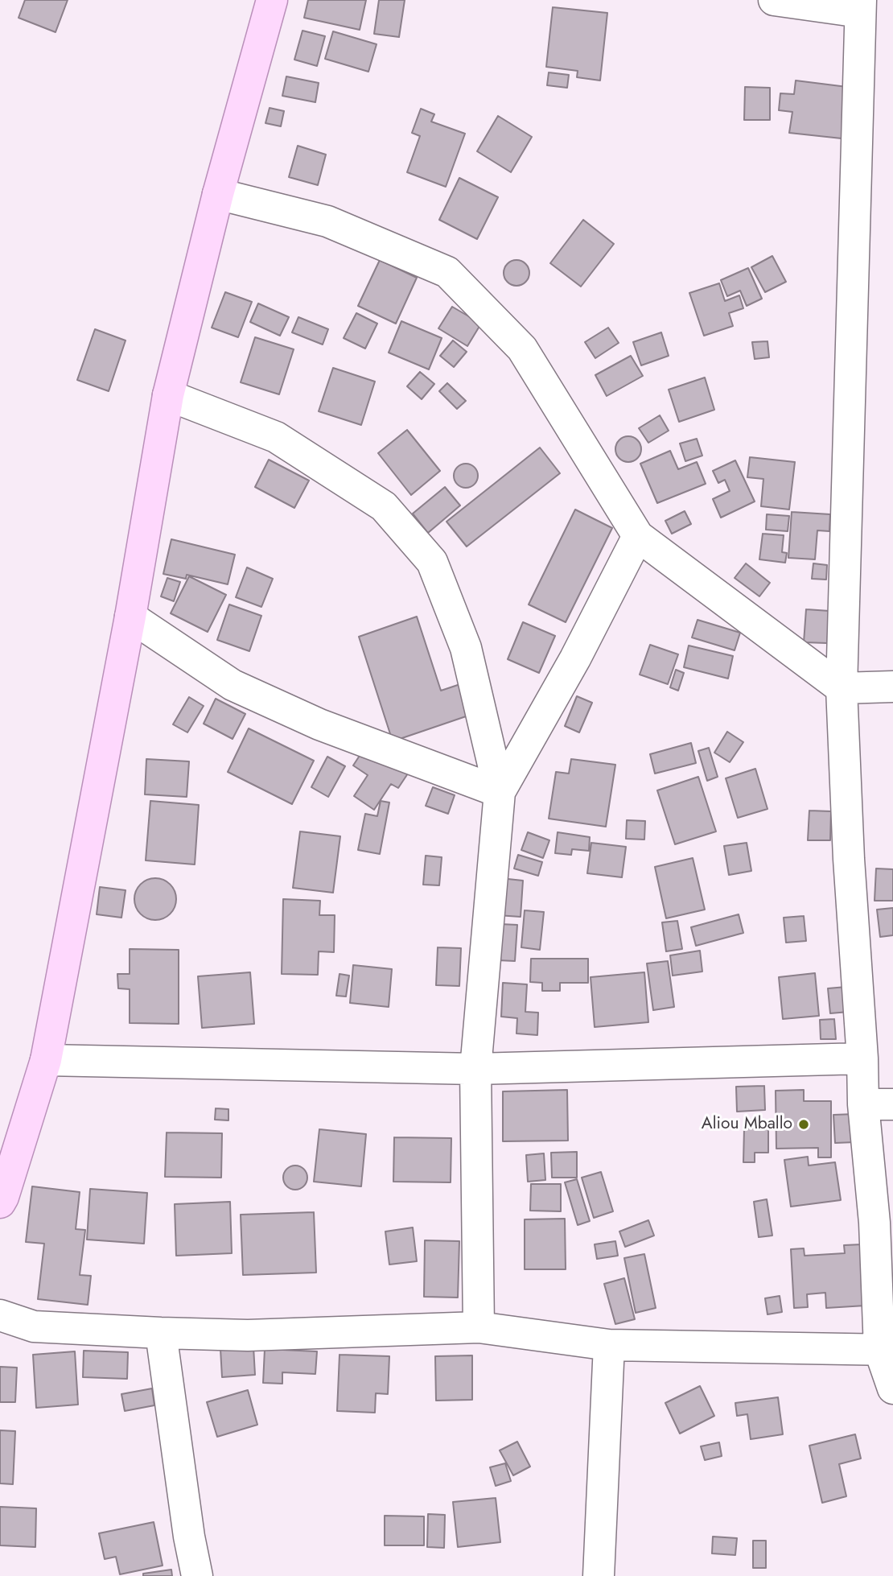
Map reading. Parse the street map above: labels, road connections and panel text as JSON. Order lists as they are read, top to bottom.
{
  "places": ["Aliou Mballo"]
}
